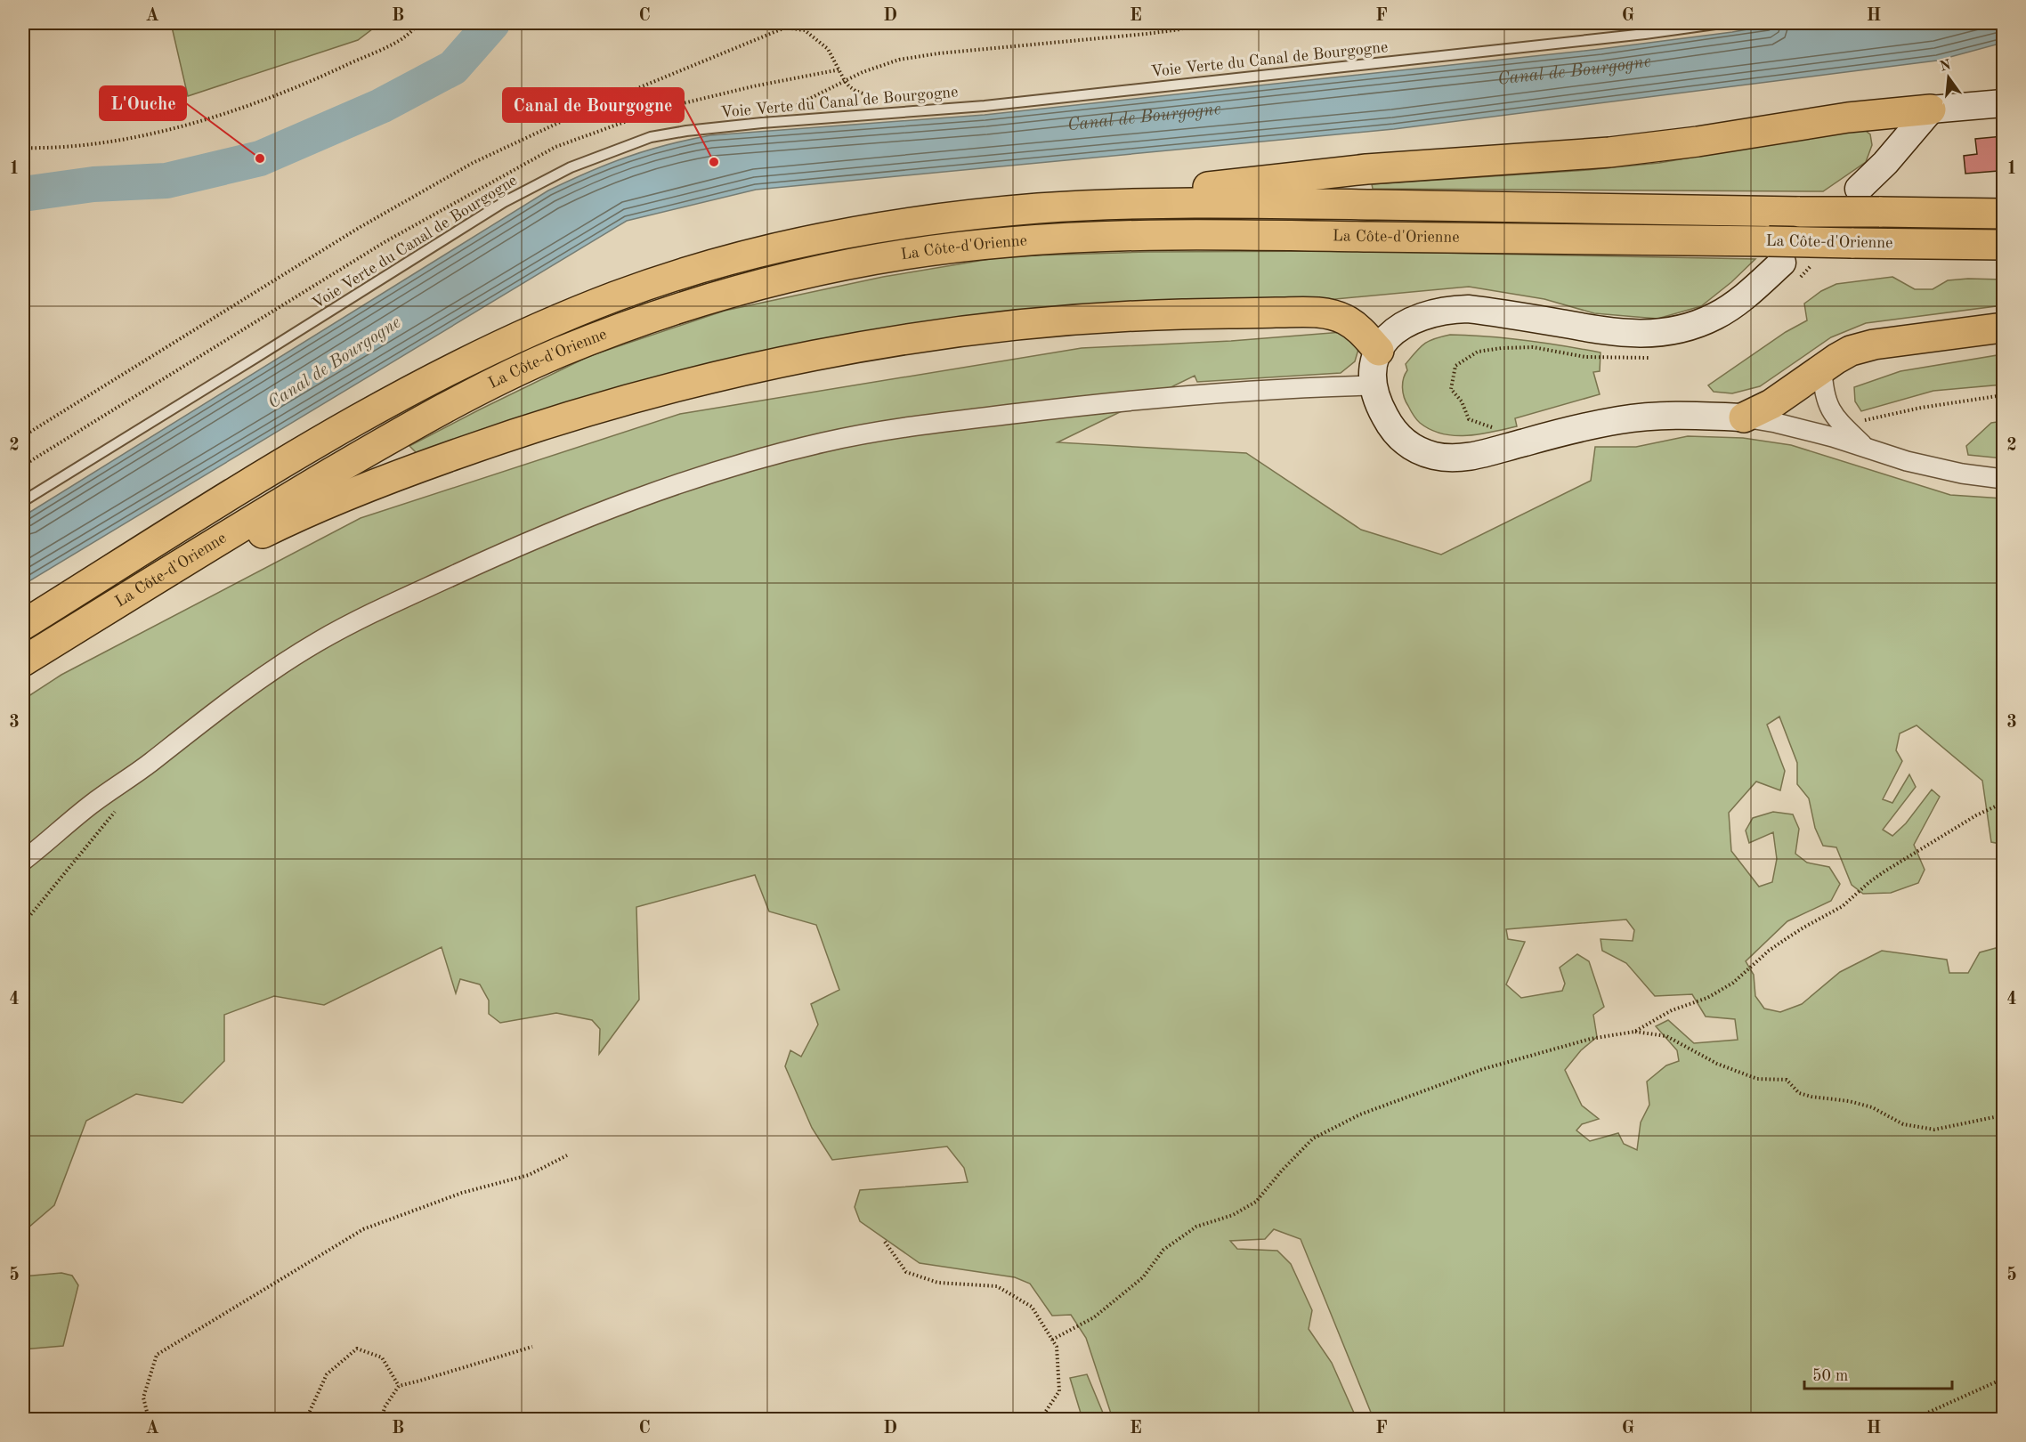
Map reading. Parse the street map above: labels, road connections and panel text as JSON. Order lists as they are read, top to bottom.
{
  "streets": {
    "highway": ["La Côte-d'Orienne"],
    "lane": ["Voie Verte du Canal de Bourgogne"]
  },
  "water": ["Canal de Bourgogne"],
  "places": ["L'Ouche", "Canal de Bourgogne"],
  "scale_bar": "50 m",
  "north": "top",
  "grid": {
    "columns": [
      "A",
      "B",
      "C",
      "D",
      "E",
      "F",
      "G",
      "H"
    ],
    "rows": [
      "1",
      "2",
      "3",
      "4",
      "5"
    ]
  }
}
